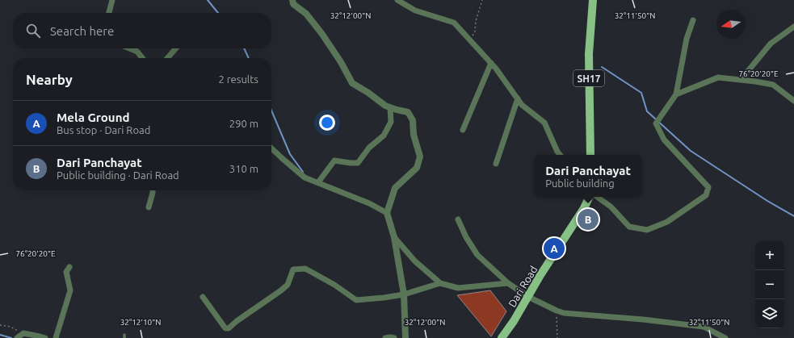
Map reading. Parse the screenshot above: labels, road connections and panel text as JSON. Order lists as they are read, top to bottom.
{
  "streets": {
    "main road": ["SH17", "Dari Road"]
  },
  "north": "left",
  "page": {
    "search": "Search here",
    "heading": ["Nearby", "2 results"],
    "list": [
      {
        "mark": "A",
        "name": "Mela Ground",
        "note": "Bus stop · Dari Road",
        "value": "290 m"
      },
      {
        "mark": "B",
        "name": "Dari Panchayat",
        "note": "Public building · Dari Road",
        "value": "310 m"
      }
    ],
    "popup": ["Dari Panchayat", "Public building"],
    "pins": ["B", "A"],
    "map_buttons": ["+", "−"]
  },
  "coordinates": [
    "32°12'00\"N",
    "32°11'50\"N",
    "76°20'20\"E",
    "32°12'10\"N"
  ]
}
